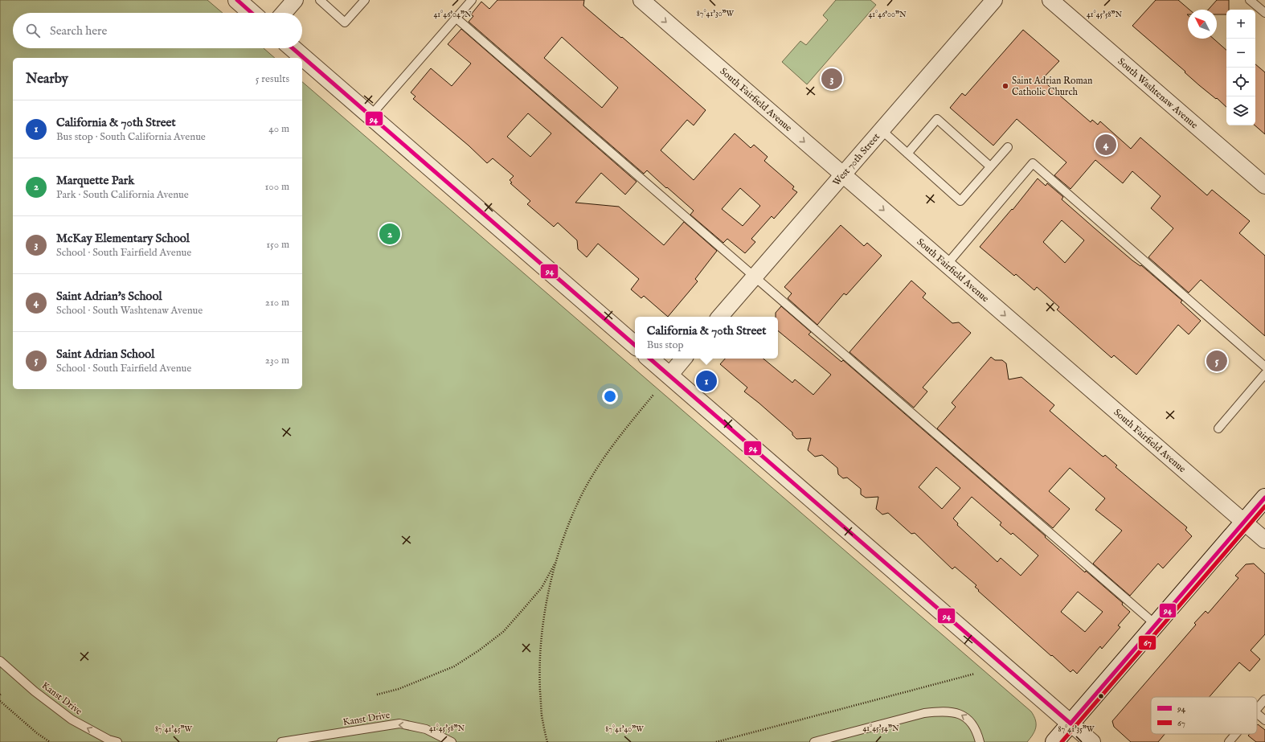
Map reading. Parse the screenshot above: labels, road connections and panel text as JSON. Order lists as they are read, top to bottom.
{
  "streets": {
    "street": ["South Washtenaw Avenue", "South Fairfield Avenue", "West 70th Street"],
    "lane": ["Kanst Drive"]
  },
  "crossings": [
    ["South Fairfield Avenue", "West 70th Street"]
  ],
  "one_way": ["South Fairfield Avenue", "Kanst Drive"],
  "places": ["Saint Adrian Roman Catholic Church"],
  "lines": ["transit line 94", "transit line 67"],
  "legend": ["94", "67"],
  "north": "top left",
  "page": {
    "map_buttons": ["+", "−"],
    "search": "Search here",
    "heading": ["Nearby", "5 results"],
    "pins": [
      "3",
      "4",
      "2",
      "5",
      "1"
    ],
    "list": [
      {
        "mark": "1",
        "name": "California & 70th Street",
        "note": "Bus stop · South California Avenue",
        "value": "40 m"
      },
      {
        "mark": "2",
        "name": "Marquette Park",
        "note": "Park · South California Avenue",
        "value": "100 m"
      },
      {
        "mark": "3",
        "name": "McKay Elementary School",
        "note": "School · South Fairfield Avenue",
        "value": "150 m"
      },
      {
        "mark": "4",
        "name": "Saint Adrian's School",
        "note": "School · South Washtenaw Avenue",
        "value": "210 m"
      },
      {
        "mark": "5",
        "name": "Saint Adrian School",
        "note": "School · South Fairfield Avenue",
        "value": "230 m"
      }
    ],
    "popup": ["California & 70th Street", "Bus stop"]
  },
  "coordinates": [
    "87°41'30\"W",
    "41°45'58\"N",
    "41°46'04\"N",
    "41°46'00\"N",
    "41°45'54\"N",
    "87°41'45\"W",
    "87°41'40\"W",
    "87°41'35\"W"
  ]
}
